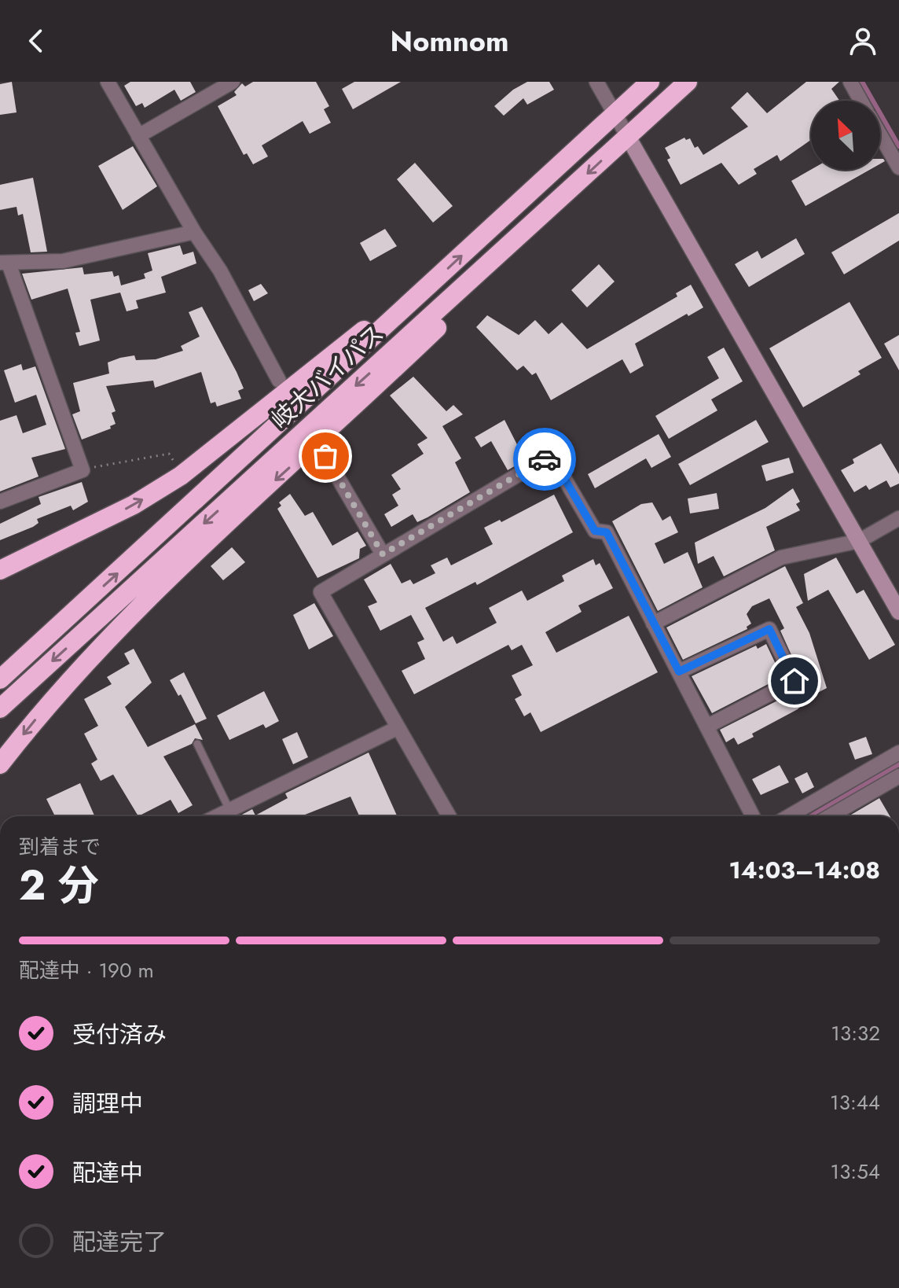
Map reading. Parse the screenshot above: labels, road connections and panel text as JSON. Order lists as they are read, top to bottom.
{
  "streets": {
    "highway": ["岐大バイパス"]
  },
  "north": "top left",
  "page": {
    "header": "Nomnom",
    "heading": ["2 分", "到着まで", "14:03–14:08"],
    "bar": "配達中 · 190 m",
    "list": [
      ["受付済み", "13:32"],
      ["調理中", "13:44"],
      ["配達中", "13:54"],
      "配達完了"
    ]
  }
}
